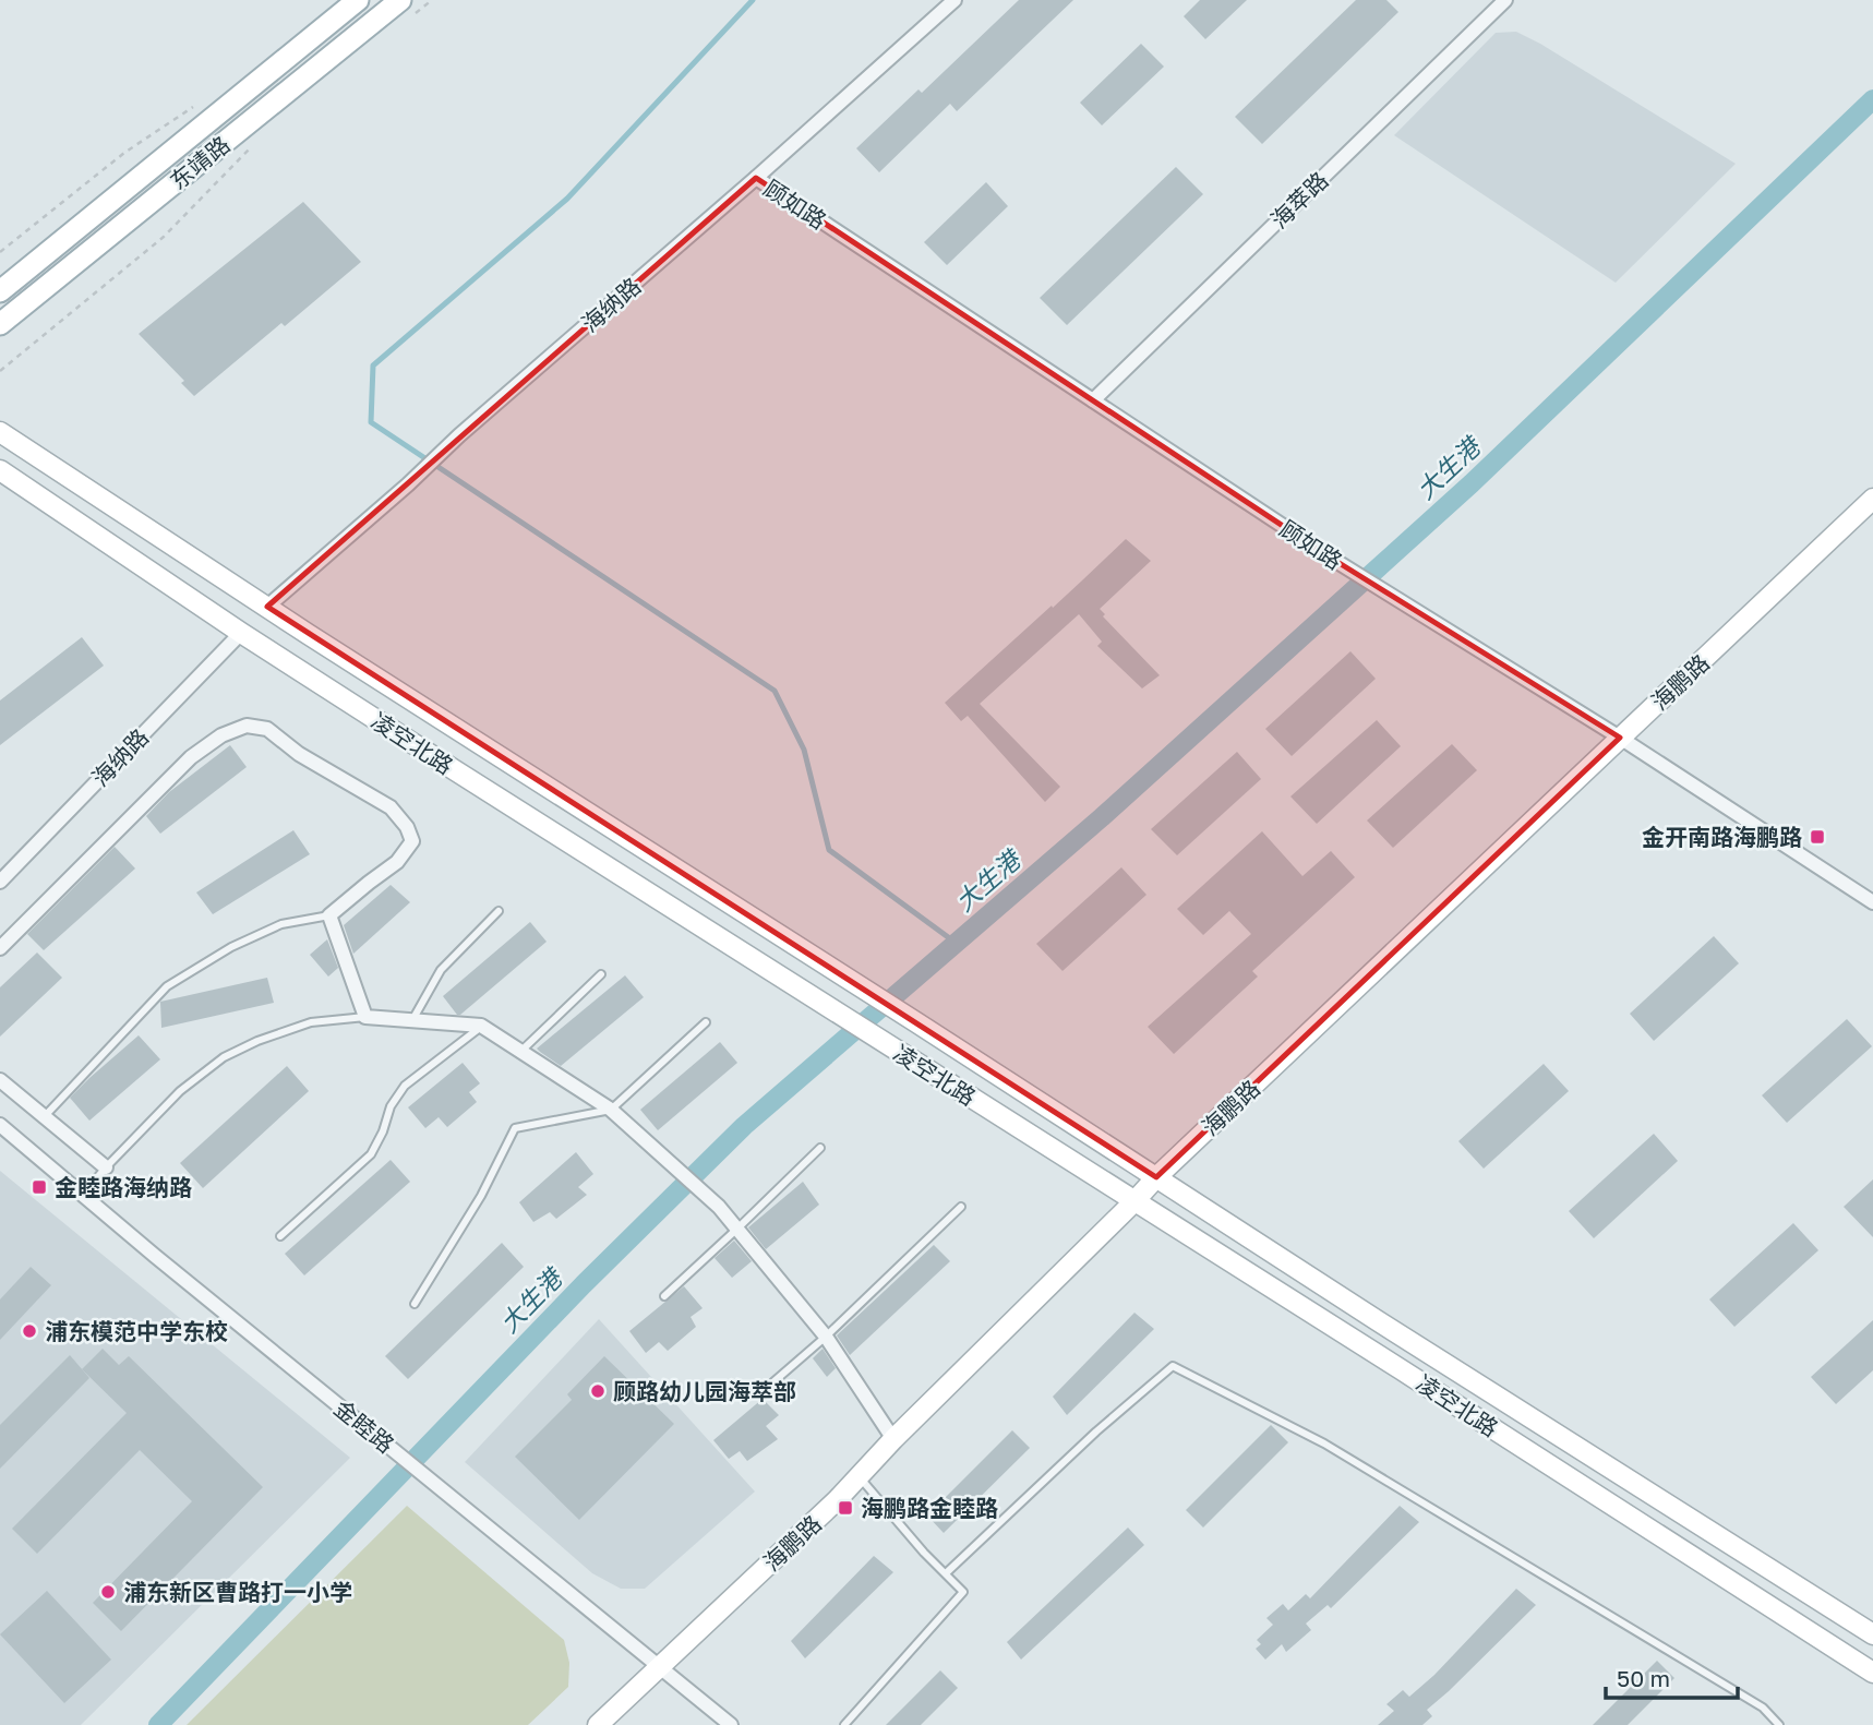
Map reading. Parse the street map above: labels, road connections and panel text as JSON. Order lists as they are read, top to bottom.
{
  "streets": {
    "main road": ["东靖路", "海鹏路", "凌空北路"],
    "street": [
      "海萃路",
      "顾如路",
      "海纳路",
      "金睦路"
    ]
  },
  "crossings": [
    ["海萃路", "顾如路"],
    ["顾如路", "海纳路"],
    ["顾如路", "海鹏路"],
    ["海纳路", "凌空北路"],
    ["海鹏路", "凌空北路"],
    ["海鹏路", "金睦路"]
  ],
  "water": ["大生港"],
  "places": {
    "transit": ["金开南路海鹏路", "金睦路海纳路", "海鹏路金睦路"],
    "other": ["浦东模范中学东校", "顾路幼儿园海萃部", "浦东新区曹路打一小学"]
  },
  "scale_bar": "50 m"
}
